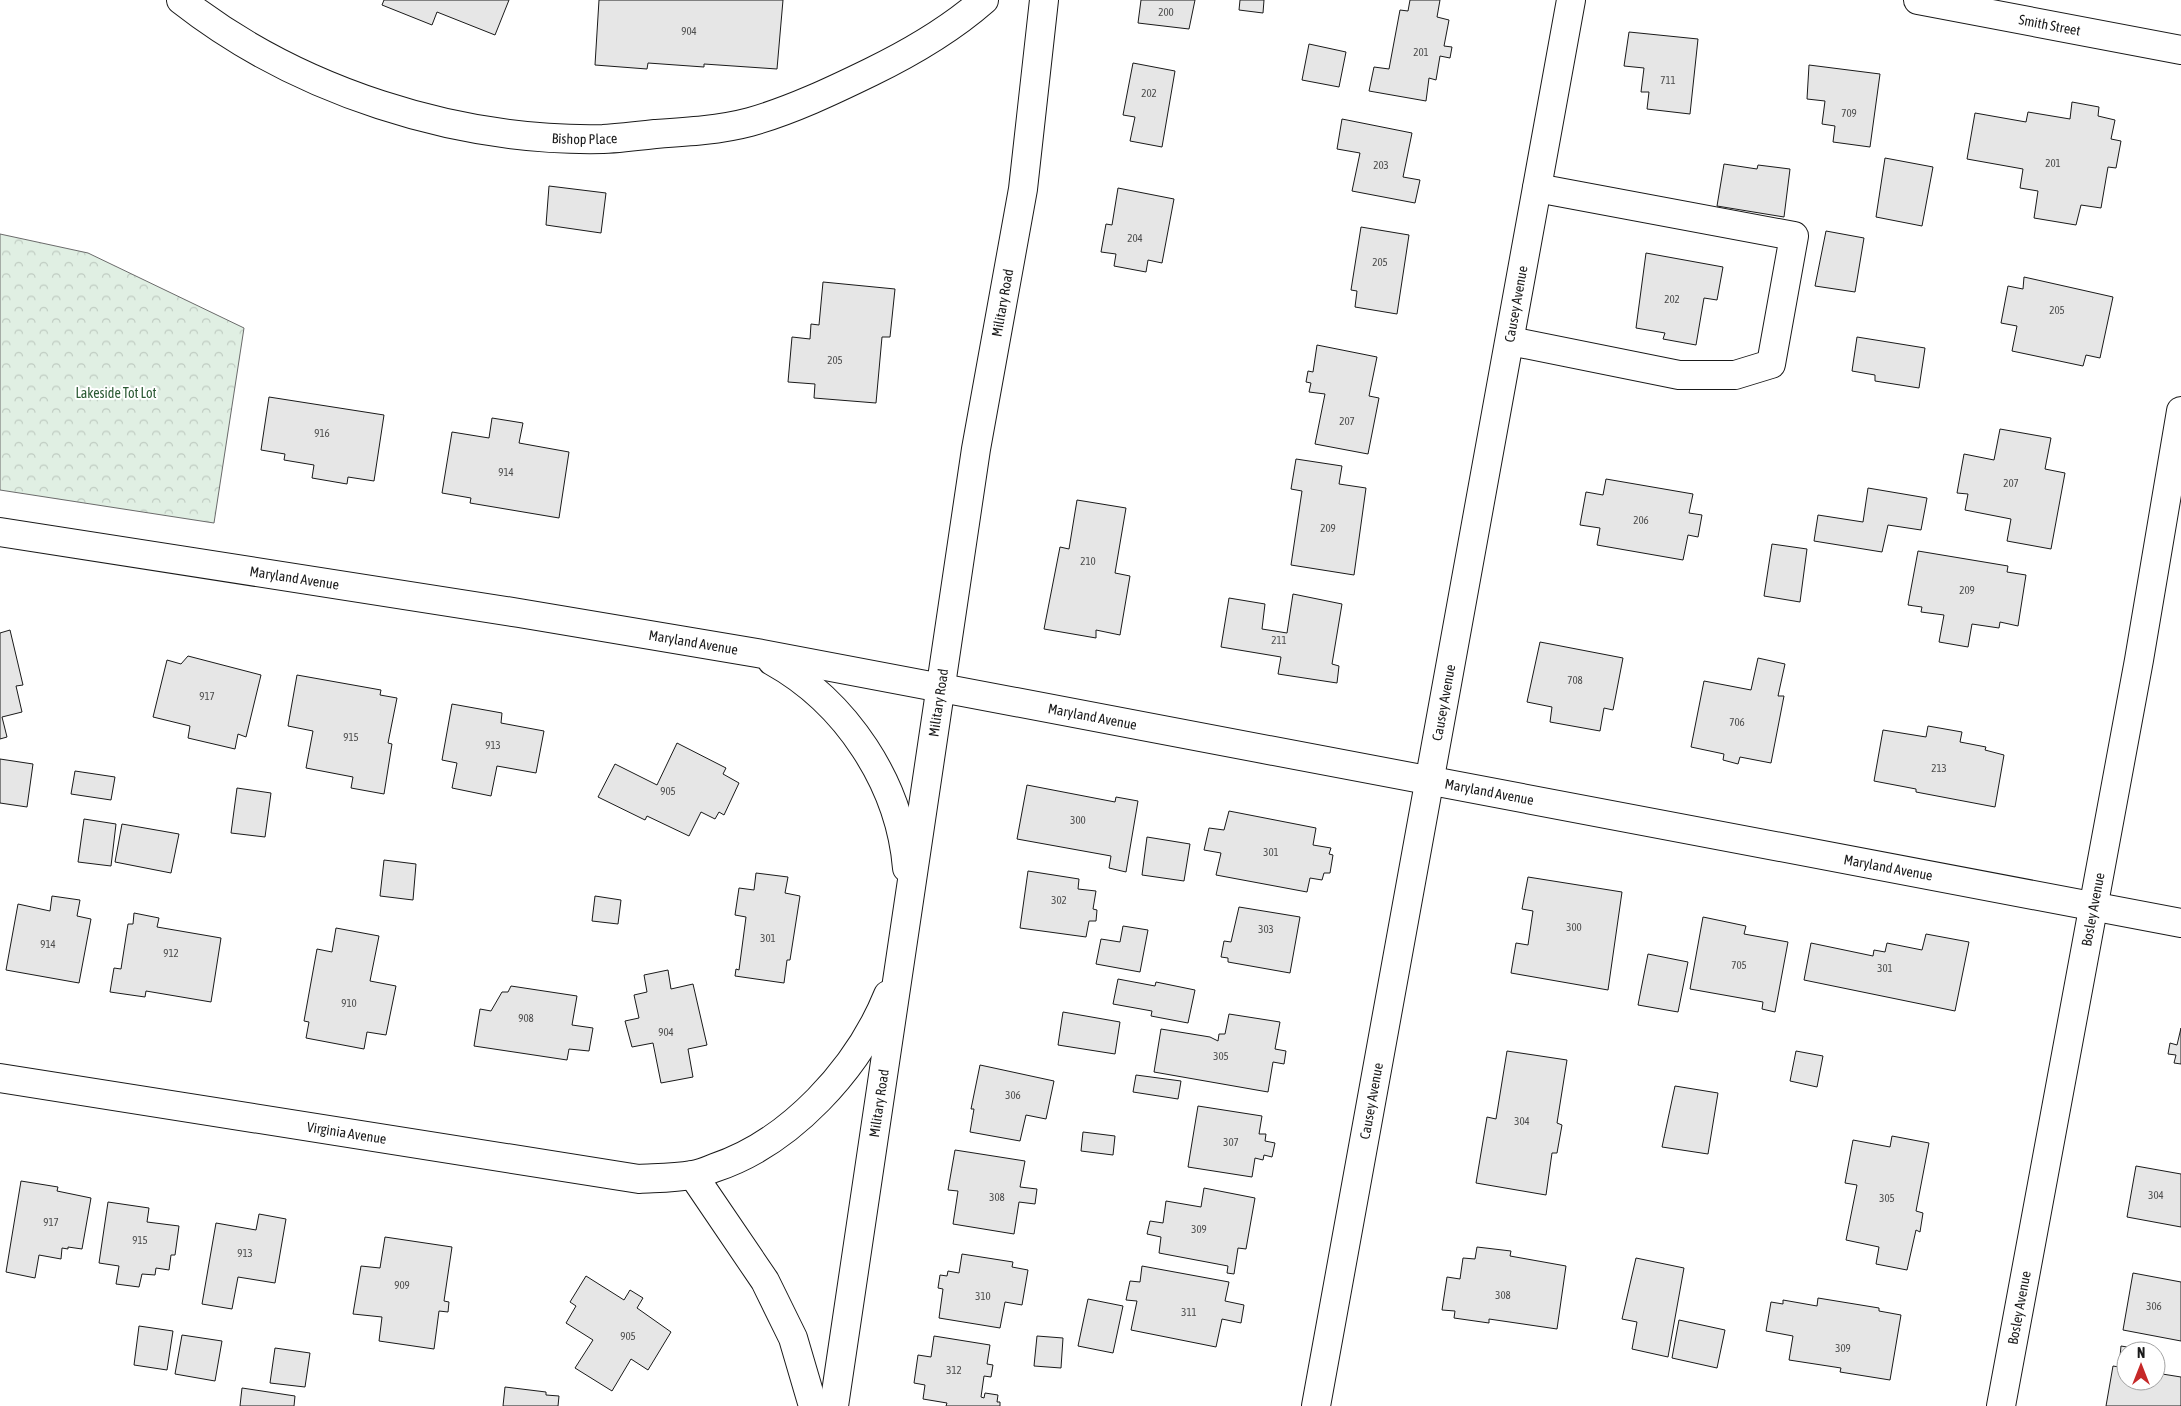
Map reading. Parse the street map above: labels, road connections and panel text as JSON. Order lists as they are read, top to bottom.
{
  "streets": {
    "street": [
      "Smith Street",
      "Bishop Place",
      "Military Road",
      "Causey Avenue",
      "Maryland Avenue",
      "Bosley Avenue",
      "Virginia Avenue"
    ]
  },
  "crossings": [
    ["Military Road", "Maryland Avenue"],
    ["Military Road", "Virginia Avenue"],
    ["Causey Avenue", "Maryland Avenue"],
    ["Maryland Avenue", "Bosley Avenue"]
  ],
  "parks": ["Lakeside Tot Lot"],
  "house_numbers": [
    "200",
    "904",
    "201",
    "711",
    "202",
    "709",
    "201",
    "203",
    "204",
    "205",
    "202",
    "205",
    "205",
    "207",
    "916",
    "914",
    "207",
    "206",
    "209",
    "210",
    "209",
    "211",
    "708",
    "917",
    "706",
    "915",
    "913",
    "213",
    "905",
    "300",
    "301",
    "302",
    "300",
    "303",
    "301",
    "914",
    "912",
    "705",
    "301",
    "910",
    "908",
    "904",
    "305",
    "306",
    "304",
    "307",
    "304",
    "308",
    "305",
    "917",
    "309",
    "915",
    "913",
    "909",
    "308",
    "310",
    "306",
    "311",
    "905",
    "309",
    "312"
  ],
  "north": "top"
}
